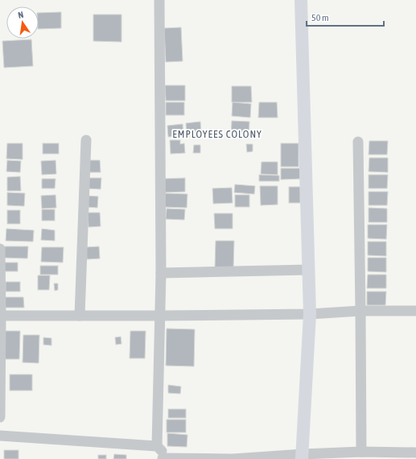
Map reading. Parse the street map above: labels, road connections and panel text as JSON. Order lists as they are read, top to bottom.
{
  "districts": ["EMPLOYEES COLONY"],
  "scale_bar": "50 m",
  "north": "top"
}
